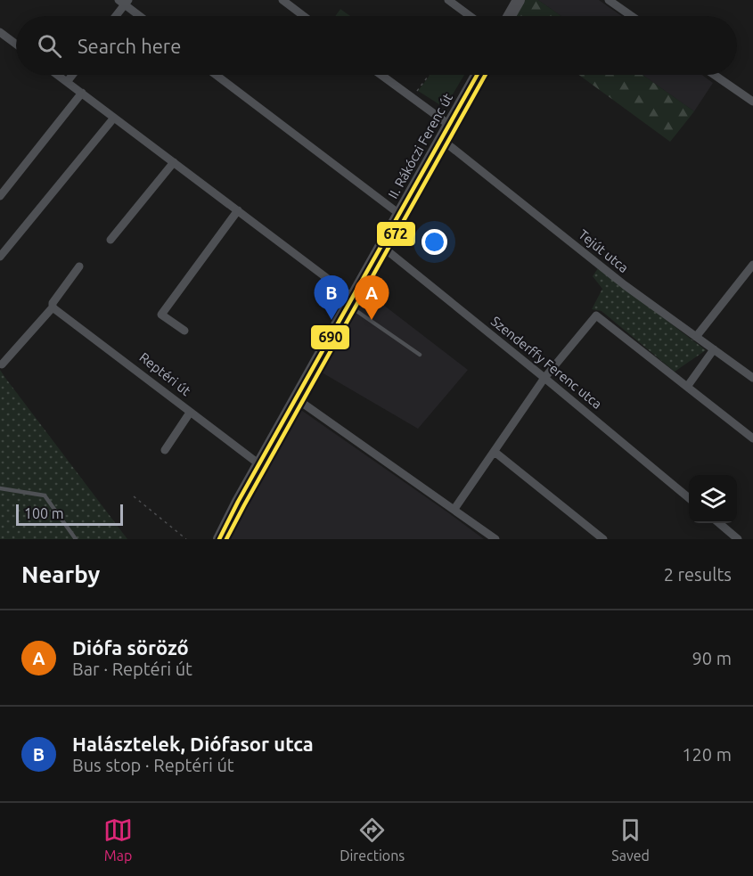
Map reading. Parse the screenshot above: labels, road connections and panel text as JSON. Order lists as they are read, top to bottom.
{
  "streets": {
    "main road": ["II. Rákóczi Ferenc út"],
    "street": ["Tejút utca", "Szenderffy Ferenc utca", "Reptéri út"]
  },
  "crossings": [
    ["II. Rákóczi Ferenc út", "Tejút utca"],
    ["II. Rákóczi Ferenc út", "Szenderffy Ferenc utca"]
  ],
  "lines": ["transit line 690", "transit line 672"],
  "scale_bar": "100 m",
  "page": {
    "search": "Search here",
    "pins": ["A", "B"],
    "scale": "100 m",
    "heading": ["Nearby", "2 results"],
    "list": [
      {
        "mark": "A",
        "name": "Diófa söröző",
        "note": "Bar · Reptéri út",
        "value": "90 m"
      },
      {
        "mark": "B",
        "name": "Halásztelek, Diófasor utca",
        "note": "Bus stop · Reptéri út",
        "value": "120 m"
      }
    ],
    "nav": ["Map", "Directions", "Saved"]
  }
}
